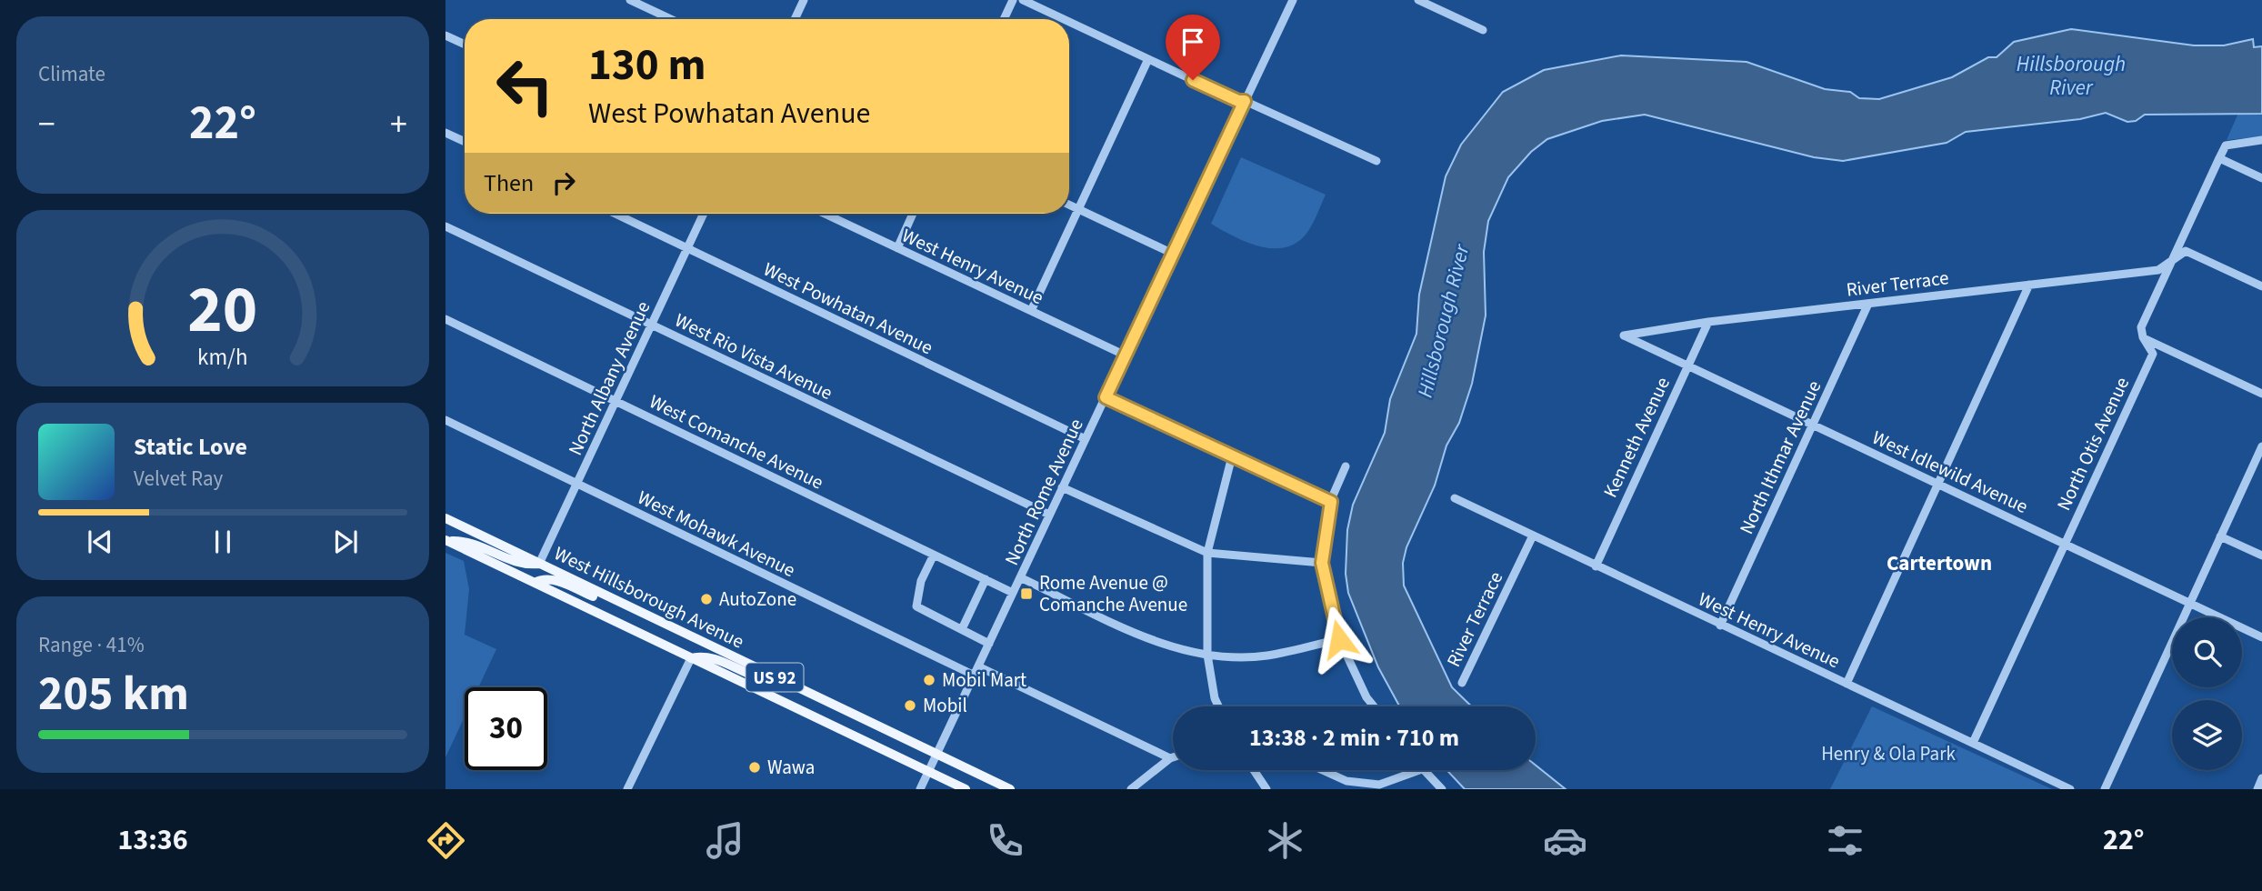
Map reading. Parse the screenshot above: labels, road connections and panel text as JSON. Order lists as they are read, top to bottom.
{
  "streets": {
    "main road": ["West Hillsborough Avenue", "US 92"],
    "street": [
      "West Henry Avenue",
      "River Terrace",
      "West Powhatan Avenue",
      "West Rio Vista Avenue",
      "North Albany Avenue",
      "Kenneth Avenue",
      "West Comanche Avenue",
      "North Otis Avenue",
      "North Ithmar Avenue",
      "West Idlewild Avenue",
      "North Rome Avenue",
      "West Mohawk Avenue"
    ]
  },
  "crossings": [
    ["West Henry Avenue", "River Terrace"],
    ["West Henry Avenue", "Kenneth Avenue"],
    ["West Henry Avenue", "North Otis Avenue"],
    ["West Henry Avenue", "North Ithmar Avenue"],
    ["West Henry Avenue", "North Rome Avenue"],
    ["River Terrace", "Kenneth Avenue"],
    ["River Terrace", "North Otis Avenue"],
    ["River Terrace", "North Ithmar Avenue"],
    ["River Terrace", "West Idlewild Avenue"],
    ["West Powhatan Avenue", "North Albany Avenue"],
    ["West Powhatan Avenue", "North Rome Avenue"],
    ["West Rio Vista Avenue", "North Albany Avenue"],
    ["West Rio Vista Avenue", "North Rome Avenue"],
    ["North Albany Avenue", "West Comanche Avenue"],
    ["North Albany Avenue", "West Mohawk Avenue"],
    ["North Albany Avenue", "West Hillsborough Avenue"],
    ["Kenneth Avenue", "West Idlewild Avenue"],
    ["West Comanche Avenue", "North Rome Avenue"],
    ["North Otis Avenue", "West Idlewild Avenue"],
    ["North Ithmar Avenue", "West Idlewild Avenue"],
    ["North Rome Avenue", "West Mohawk Avenue"],
    ["North Rome Avenue", "West Hillsborough Avenue"]
  ],
  "districts": ["Cartertown"],
  "water": ["Hillsborough River"],
  "parks": ["Henry & Ola Park"],
  "places": {
    "transit": ["Rome Avenue @ Comanche Avenue"],
    "other": [
      "AutoZone",
      "Mobil Mart",
      "Mobil",
      "Wawa"
    ]
  },
  "page": {
    "tile": [
      "Climate",
      ["Range · 41%", "205 km"]
    ],
    "turn": ["130 m", "West Powhatan Avenue"],
    "heat": ["−", "22°", "+"],
    "then": "Then",
    "song": ["Static Love", "Velvet Ray"],
    "limit": "30",
    "trip": "13:38 · 2 min · 710 m",
    "tabs": ["13:36", "22°"],
    "gauge": ["20", "km/h"]
  }
}
